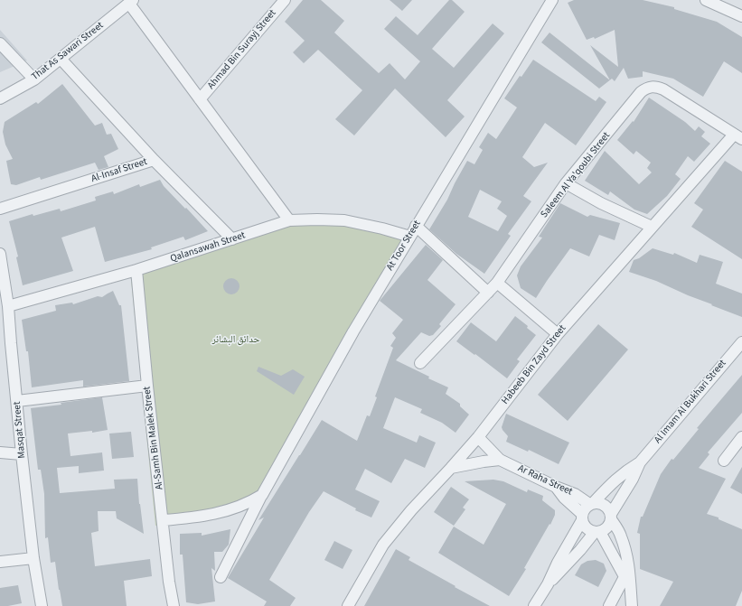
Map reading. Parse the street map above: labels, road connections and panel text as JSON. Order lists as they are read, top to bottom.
{
  "streets": {
    "street": [
      "Ahmad Bin Surayj Street",
      "That As Sawari Street",
      "Al-Insaf Street",
      "Saleem Al Ya'qoubi Street",
      "At Toor Street",
      "Qalansawah Street",
      "Habeeb Bin Zayd Street",
      "Al Imam Al Bukhari Street",
      "Masqat Street",
      "Al-Samh Bin Malek Street",
      "Ar Raha Street"
    ]
  },
  "crossings": [
    ["Al-Insaf Street", "Qalansawah Street"],
    ["Saleem Al Ya'qoubi Street", "Habeeb Bin Zayd Street"],
    ["At Toor Street", "Qalansawah Street"],
    ["Qalansawah Street", "Masqat Street"],
    ["Qalansawah Street", "Al-Samh Bin Malek Street"]
  ],
  "parks": ["حدائق البشائر"]
}
